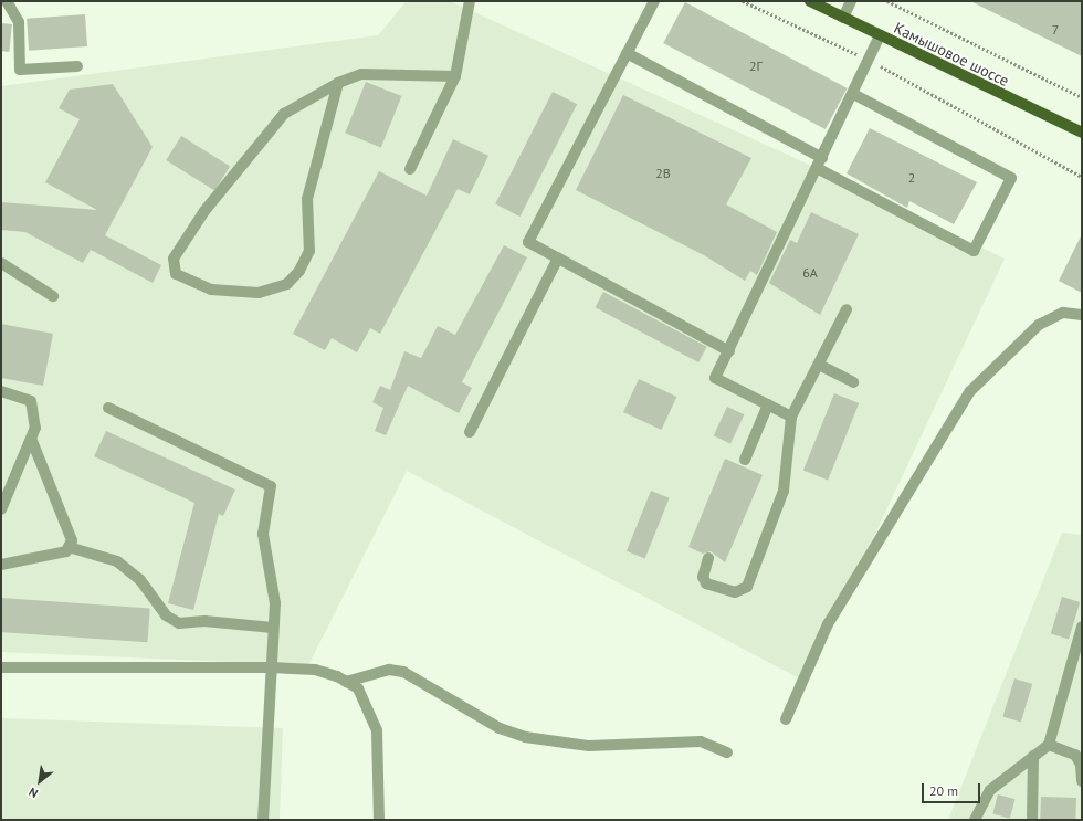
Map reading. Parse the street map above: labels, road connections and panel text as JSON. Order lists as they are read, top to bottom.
{
  "streets": {
    "main road": ["Камышовое шоссе"]
  },
  "house_numbers": [
    "7",
    "2Г",
    "2В",
    "2",
    "6А"
  ],
  "scale_bar": "20 m",
  "north": "bottom left"
}
